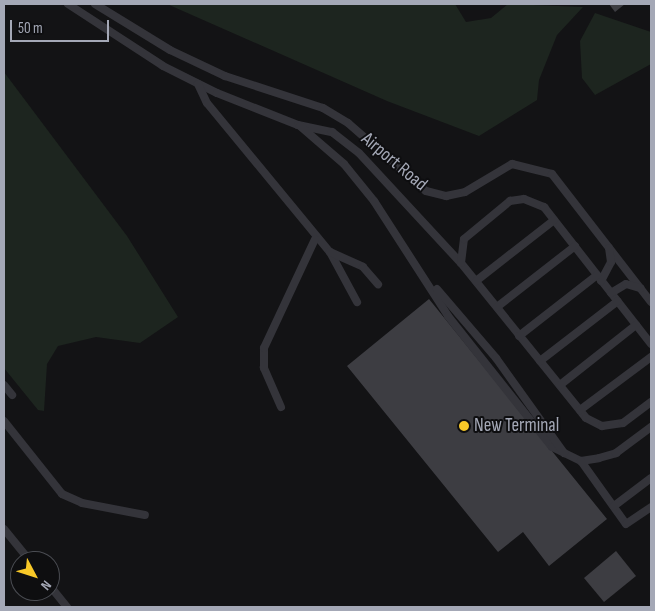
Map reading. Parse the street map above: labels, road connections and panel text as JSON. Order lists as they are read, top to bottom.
{
  "streets": {
    "lane": ["Airport Road"]
  },
  "places": ["New Terminal"],
  "scale_bar": "50 m",
  "north": "bottom right"
}
